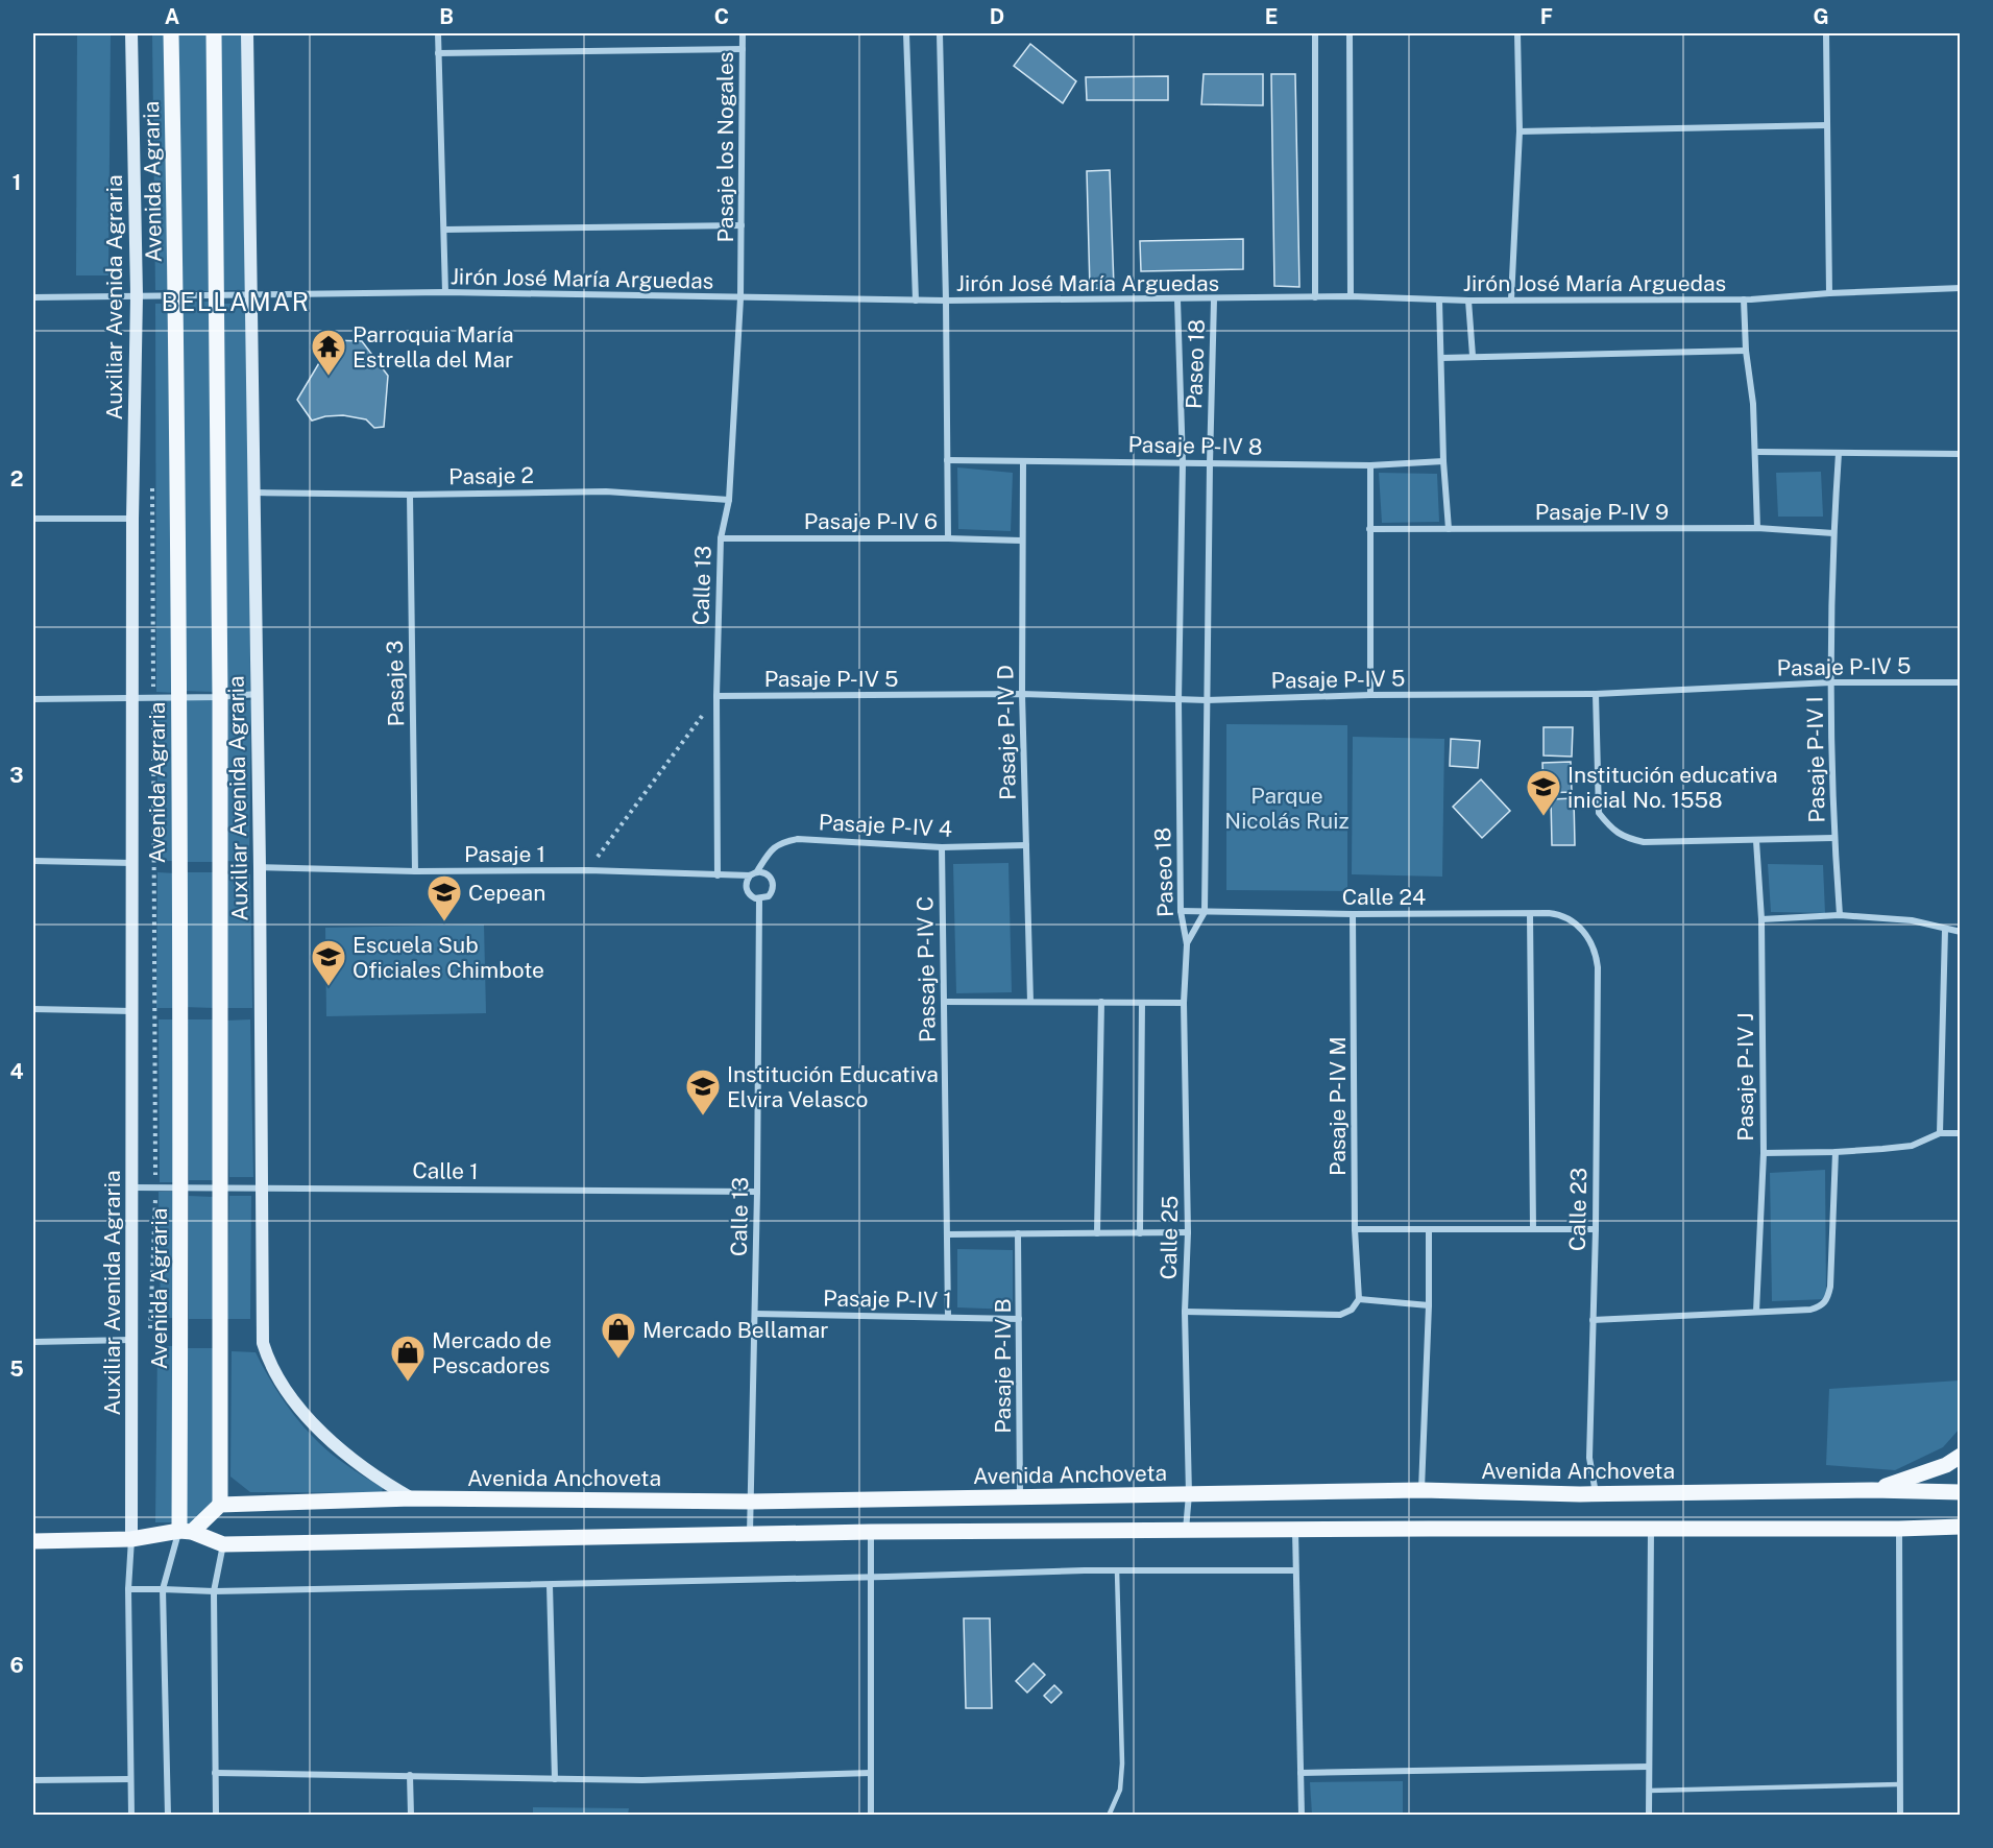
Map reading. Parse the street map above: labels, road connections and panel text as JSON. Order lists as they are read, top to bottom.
{
  "streets": {
    "main road": ["Avenida Agraria", "Avenida Anchoveta"],
    "street": [
      "Pasaje los Nogales",
      "Jirón José María Arguedas",
      "Auxiliar Avenida Agraria",
      "Paseo 18",
      "Pasaje P-IV 8",
      "Pasaje 2",
      "Pasaje P-IV 9",
      "Pasaje P-IV 6",
      "Calle 13",
      "Pasaje P-IV 5",
      "Pasaje 3",
      "Pasaje P-IV D",
      "Pasaje P-IV I",
      "Pasaje P-IV 4",
      "Pasaje 1",
      "Calle 24",
      "Passaje P-IV C",
      "Pasaje P-IV J",
      "Pasaje P-IV M",
      "Calle 1",
      "Calle 23",
      "Calle 25",
      "Pasaje P-IV 1",
      "Pasaje P-IV B"
    ]
  },
  "crossings": [
    ["Pasaje los Nogales", "Jirón José María Arguedas"],
    ["Pasaje los Nogales", "Calle 13"],
    ["Avenida Agraria", "Jirón José María Arguedas"],
    ["Avenida Agraria", "Calle 1"],
    ["Jirón José María Arguedas", "Auxiliar Avenida Agraria"],
    ["Jirón José María Arguedas", "Paseo 18"],
    ["Jirón José María Arguedas", "Calle 13"],
    ["Auxiliar Avenida Agraria", "Pasaje 2"],
    ["Auxiliar Avenida Agraria", "Pasaje 1"],
    ["Auxiliar Avenida Agraria", "Calle 1"],
    ["Auxiliar Avenida Agraria", "Avenida Anchoveta"],
    ["Paseo 18", "Pasaje P-IV 8"],
    ["Paseo 18", "Pasaje P-IV 5"],
    ["Paseo 18", "Calle 24"],
    ["Paseo 18", "Calle 25"],
    ["Pasaje P-IV 8", "Pasaje P-IV D"],
    ["Pasaje 2", "Calle 13"],
    ["Pasaje 2", "Pasaje 3"],
    ["Pasaje P-IV 9", "Pasaje P-IV I"],
    ["Pasaje P-IV 6", "Calle 13"],
    ["Pasaje P-IV 6", "Pasaje P-IV D"],
    ["Calle 13", "Pasaje P-IV 5"],
    ["Calle 13", "Pasaje P-IV 4"],
    ["Calle 13", "Pasaje 1"],
    ["Calle 13", "Calle 1"],
    ["Calle 13", "Pasaje P-IV 1"],
    ["Calle 13", "Avenida Anchoveta"],
    ["Pasaje P-IV 5", "Pasaje P-IV D"],
    ["Pasaje P-IV 5", "Pasaje P-IV I"],
    ["Pasaje 3", "Pasaje 1"],
    ["Pasaje P-IV D", "Pasaje P-IV 4"],
    ["Pasaje P-IV 4", "Pasaje 1"],
    ["Pasaje P-IV 4", "Passaje P-IV C"],
    ["Calle 24", "Pasaje P-IV M"],
    ["Calle 24", "Calle 23"],
    ["Passaje P-IV C", "Pasaje P-IV 1"],
    ["Calle 23", "Avenida Anchoveta"],
    ["Calle 25", "Avenida Anchoveta"],
    ["Pasaje P-IV 1", "Pasaje P-IV B"],
    ["Pasaje P-IV B", "Avenida Anchoveta"]
  ],
  "districts": ["BELLAMAR"],
  "parks": ["Parque Nicolás Ruiz"],
  "places": {
    "temple": ["Parroquia María Estrella del Mar"],
    "school or university": [
      "Institución educativa inicial No. 1558",
      "Cepean",
      "Escuela Sub Oficiales Chimbote",
      "Institución Educativa Elvira Velasco"
    ],
    "shop": ["Mercado Bellamar", "Mercado de Pescadores"]
  },
  "grid": {
    "columns": [
      "A",
      "B",
      "C",
      "D",
      "E",
      "F",
      "G"
    ],
    "rows": [
      "1",
      "2",
      "3",
      "4",
      "5",
      "6"
    ]
  }
}
